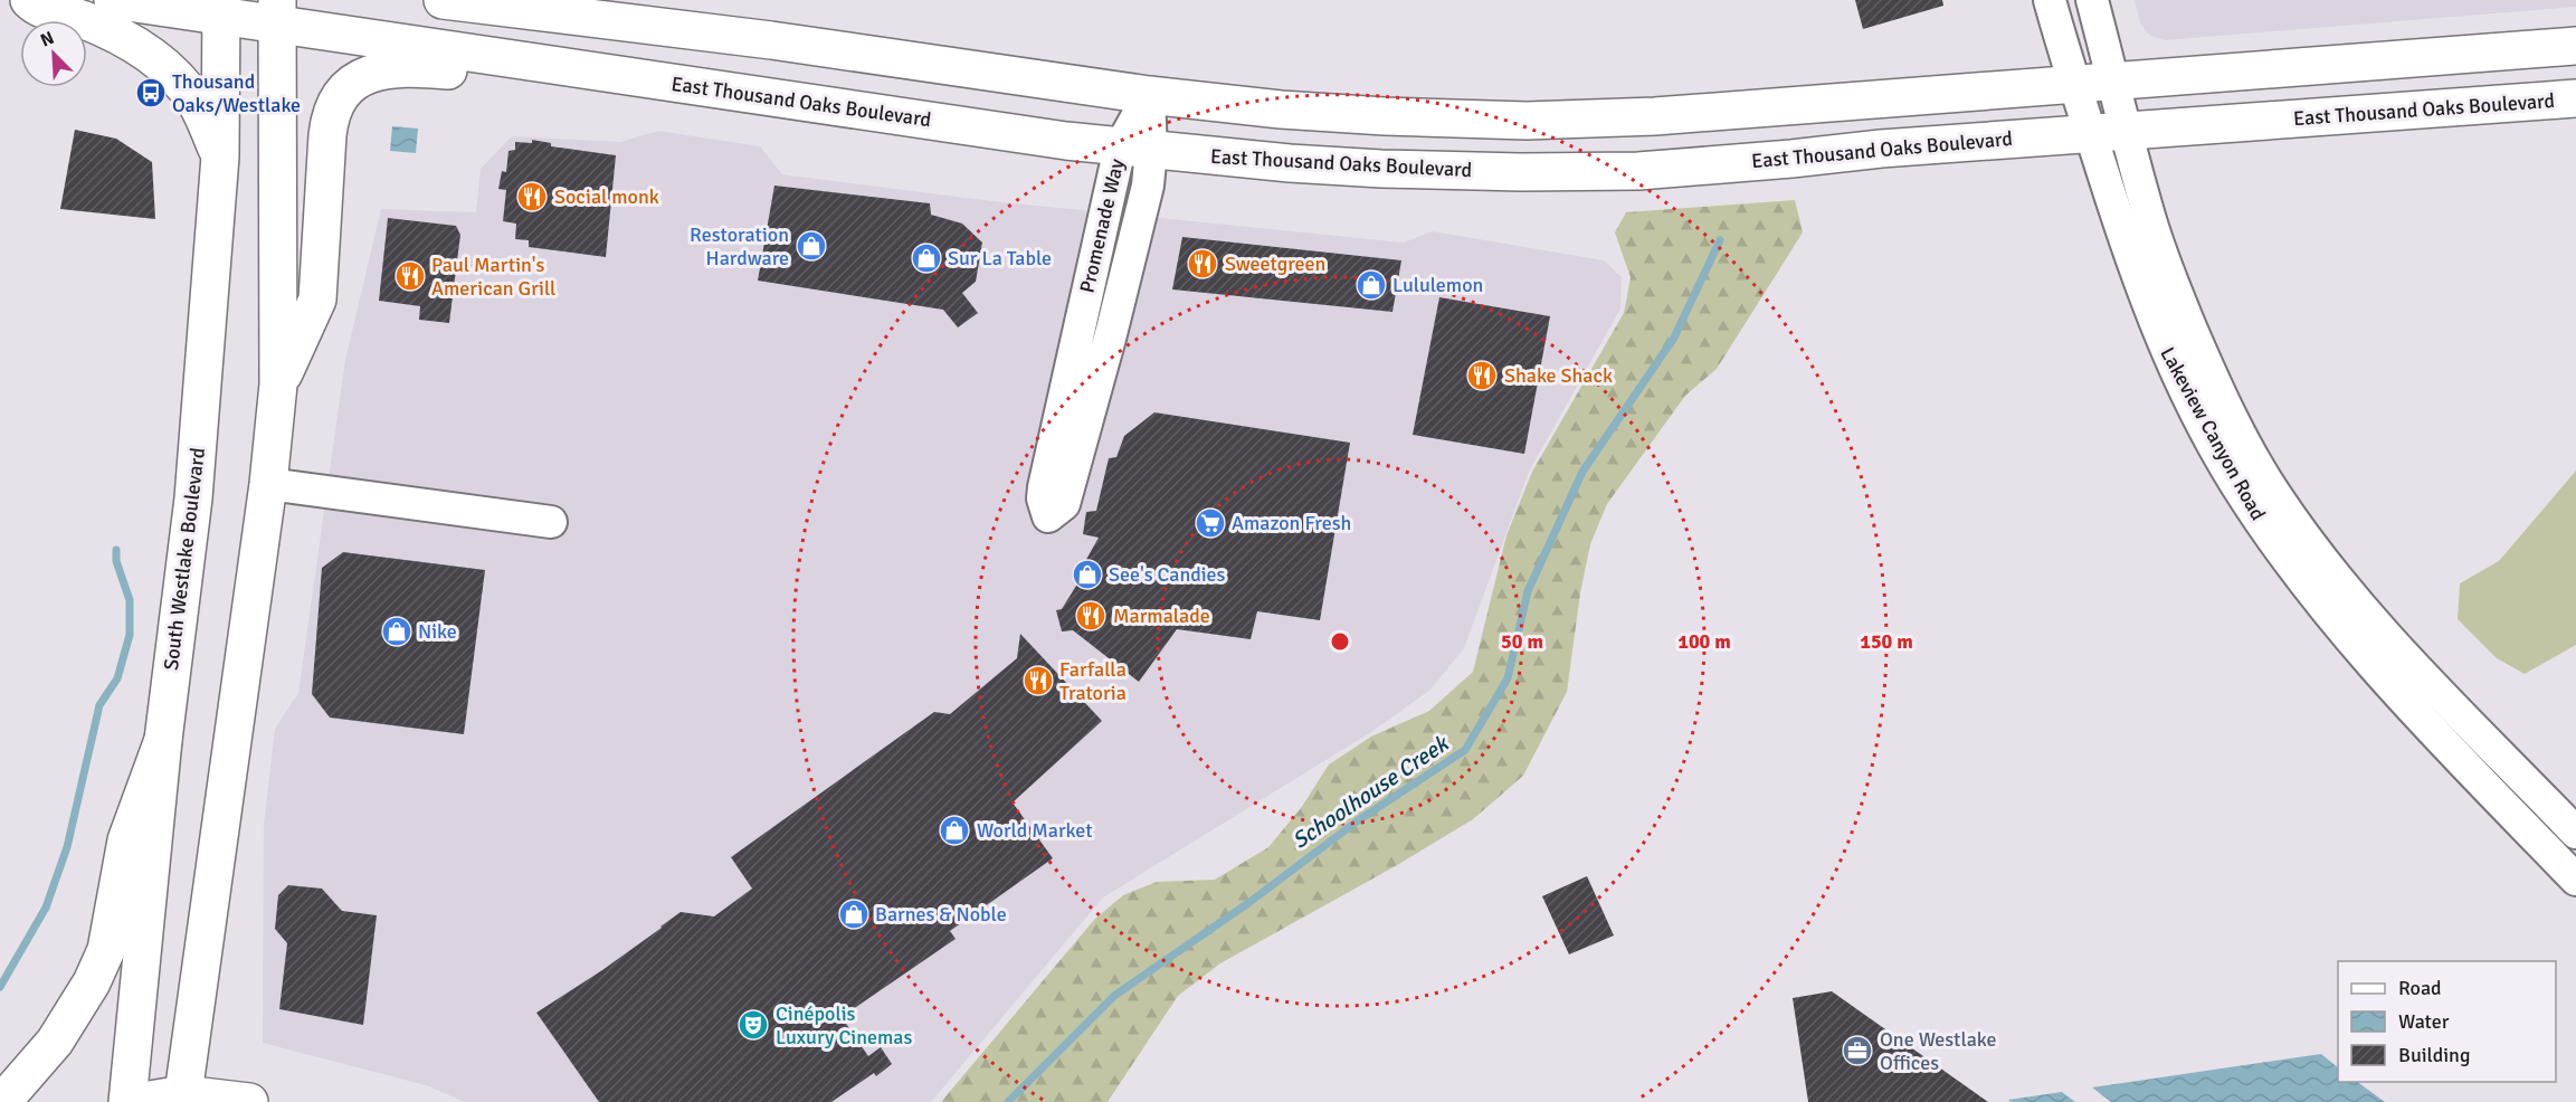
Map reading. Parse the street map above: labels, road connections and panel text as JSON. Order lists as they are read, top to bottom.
{
  "streets": {
    "main road": ["East Thousand Oaks Boulevard", "South Westlake Boulevard"],
    "street": ["Promenade Way", "Lakeview Canyon Road"]
  },
  "crossings": [
    ["East Thousand Oaks Boulevard", "Promenade Way"],
    ["East Thousand Oaks Boulevard", "Lakeview Canyon Road"],
    ["East Thousand Oaks Boulevard", "South Westlake Boulevard"]
  ],
  "water": ["Schoolhouse Creek"],
  "places": {
    "bus stop": ["Thousand Oaks/Westlake"],
    "restaurant": [
      "Social monk",
      "Sweetgreen",
      "Paul Martin's American Grill",
      "Shake Shack",
      "Marmalade",
      "Farfalla Tratoria"
    ],
    "shop": [
      "Restoration Hardware",
      "Sur La Table",
      "Lululemon",
      "See's Candies",
      "Nike",
      "World Market",
      "Barnes & Noble"
    ],
    "supermarket": ["Amazon Fresh"],
    "theatre": ["Cinépolis Luxury Cinemas"],
    "office": ["One Westlake Offices"]
  },
  "legend": ["Road", "Water", "Building"],
  "north": "top left",
  "rings": ["50 m", "100 m", "150 m"]
}
